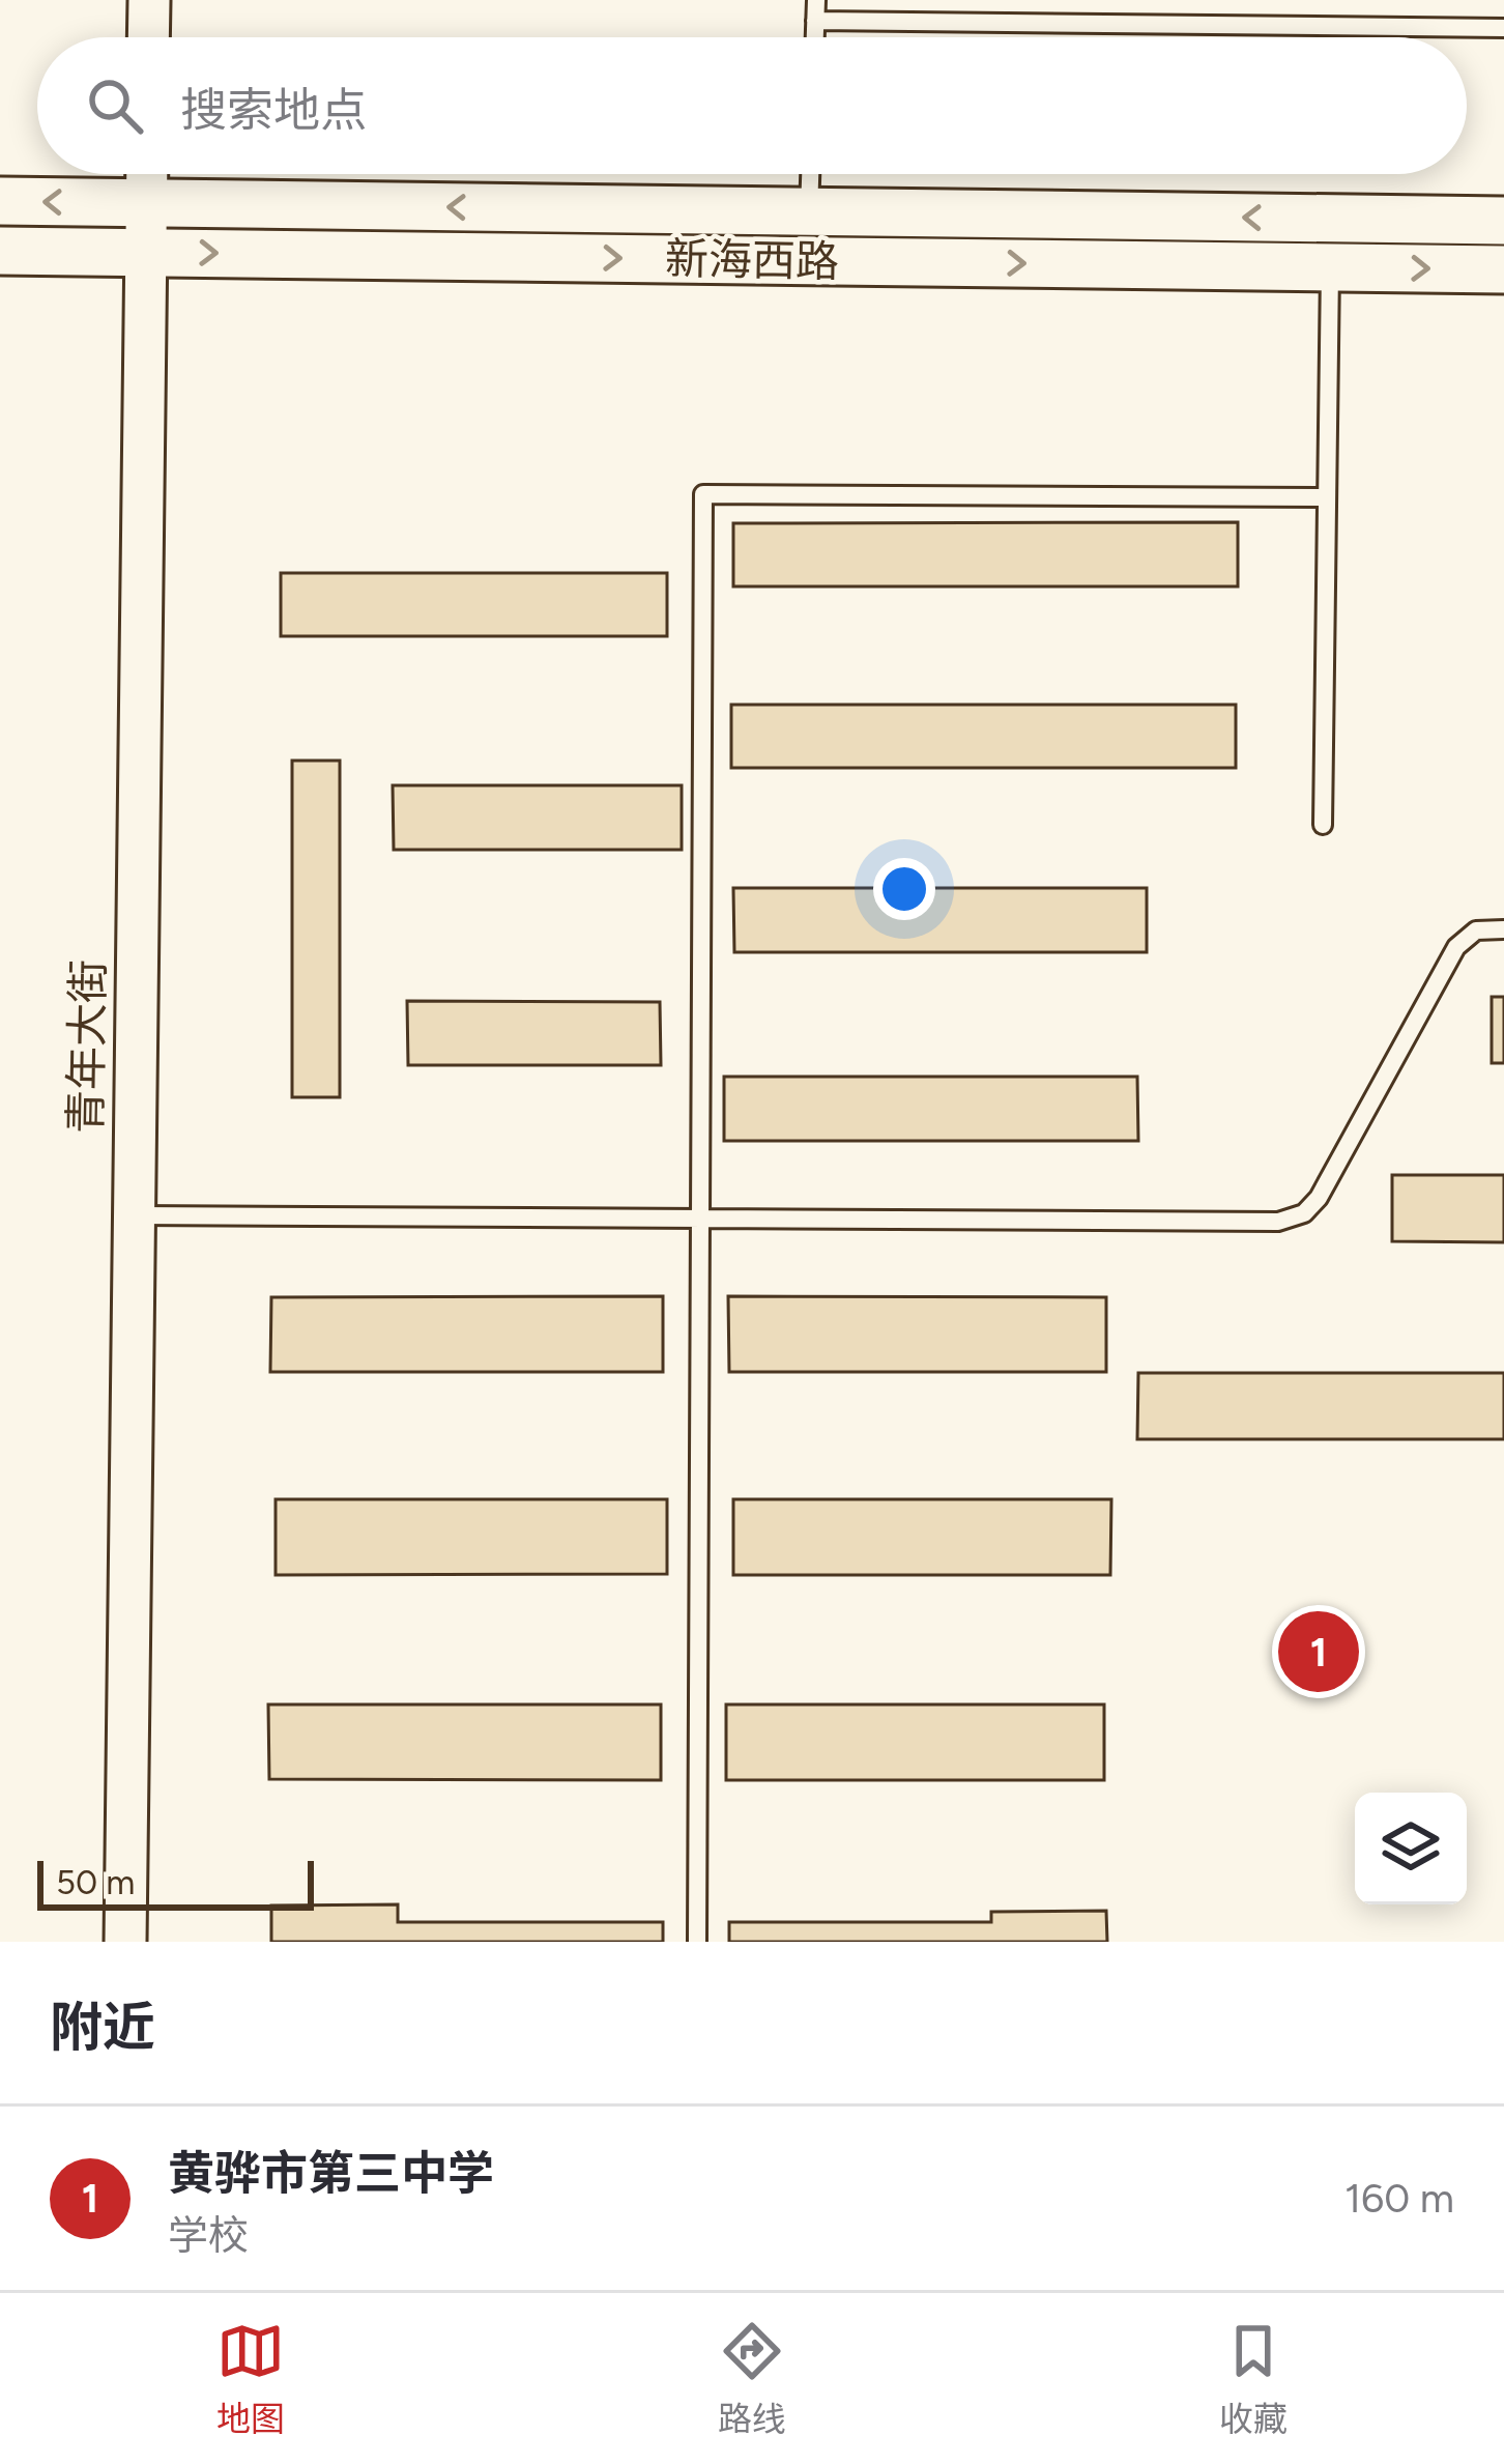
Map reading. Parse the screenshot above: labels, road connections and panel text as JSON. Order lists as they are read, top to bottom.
{
  "streets": {
    "main road": ["新海西路"],
    "street": ["青年大街"]
  },
  "crossings": [
    ["新海西路", "青年大街"]
  ],
  "scale_bar": "50 m",
  "page": {
    "search": "搜索地点",
    "pins": "1",
    "scale": "50 m",
    "heading": "附近",
    "list": [
      {
        "mark": "1",
        "name": "黄骅市第三中学",
        "note": "学校",
        "value": "160 m"
      }
    ],
    "nav": ["地图", "路线", "收藏"]
  }
}
